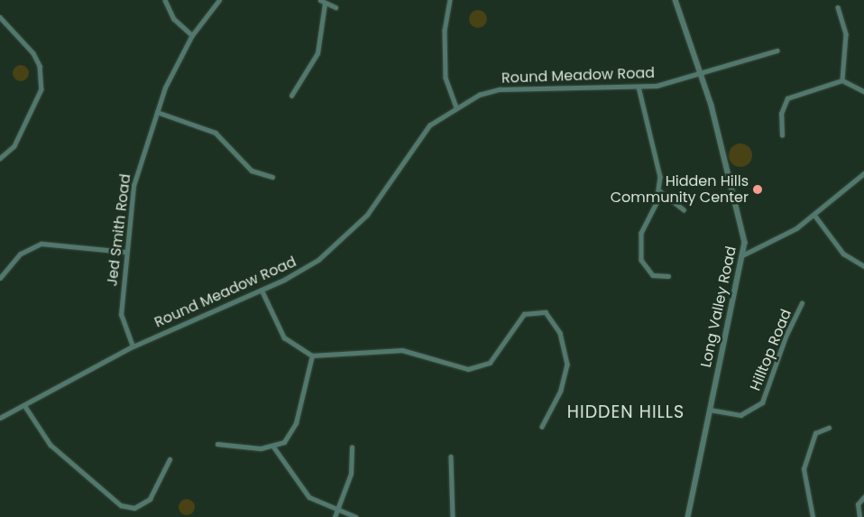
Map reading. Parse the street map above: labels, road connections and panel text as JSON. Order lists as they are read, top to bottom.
{
  "streets": {
    "street": [
      "Round Meadow Road",
      "Jed Smith Road",
      "Long Valley Road",
      "Hilltop Road"
    ]
  },
  "crossings": [
    ["Round Meadow Road", "Jed Smith Road"],
    ["Round Meadow Road", "Long Valley Road"],
    ["Long Valley Road", "Hilltop Road"]
  ],
  "districts": ["HIDDEN HILLS"],
  "places": ["Hidden Hills Community Center"]
}
